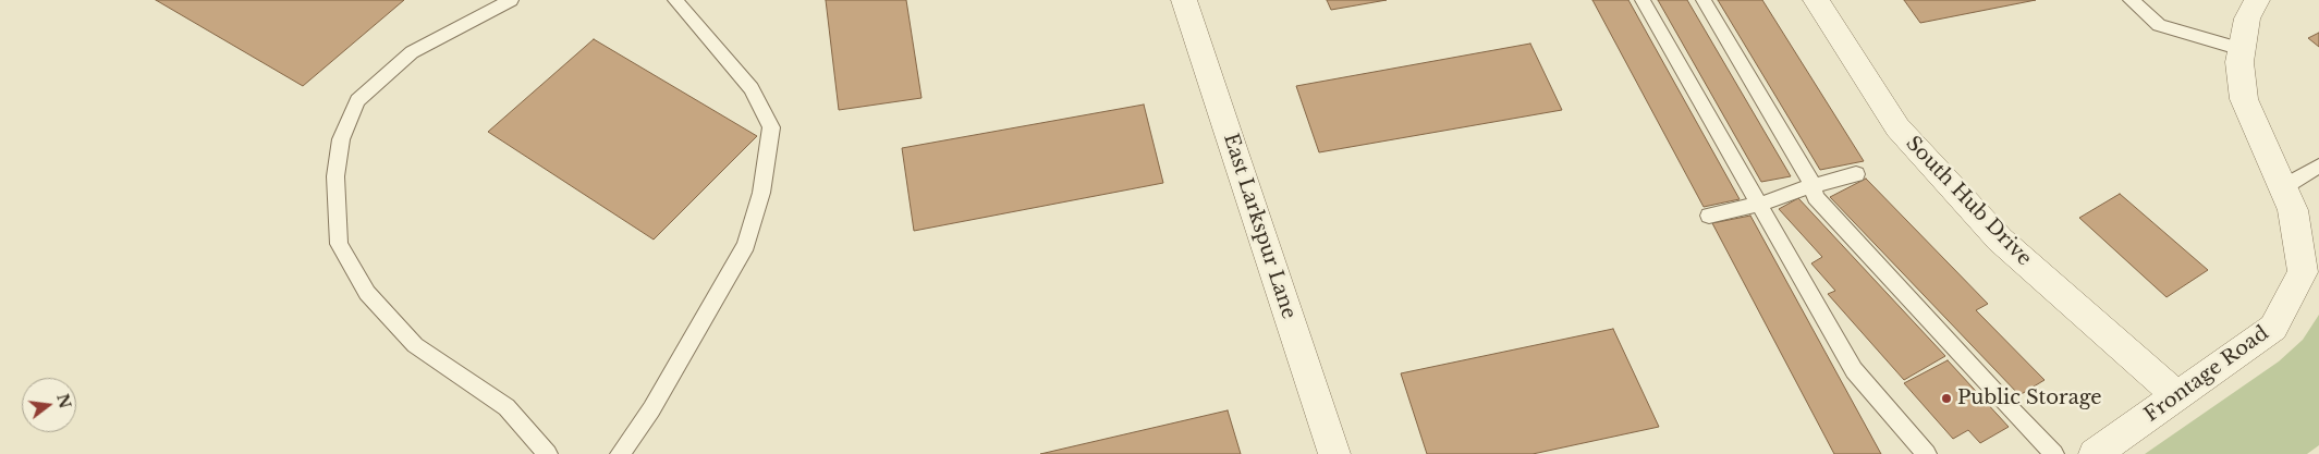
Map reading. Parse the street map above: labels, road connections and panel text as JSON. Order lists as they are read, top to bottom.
{
  "streets": {
    "street": ["South Hub Drive", "East Larkspur Lane", "Frontage Road"]
  },
  "crossings": [
    ["South Hub Drive", "Frontage Road"]
  ],
  "places": ["Public Storage"],
  "north": "right"
}
